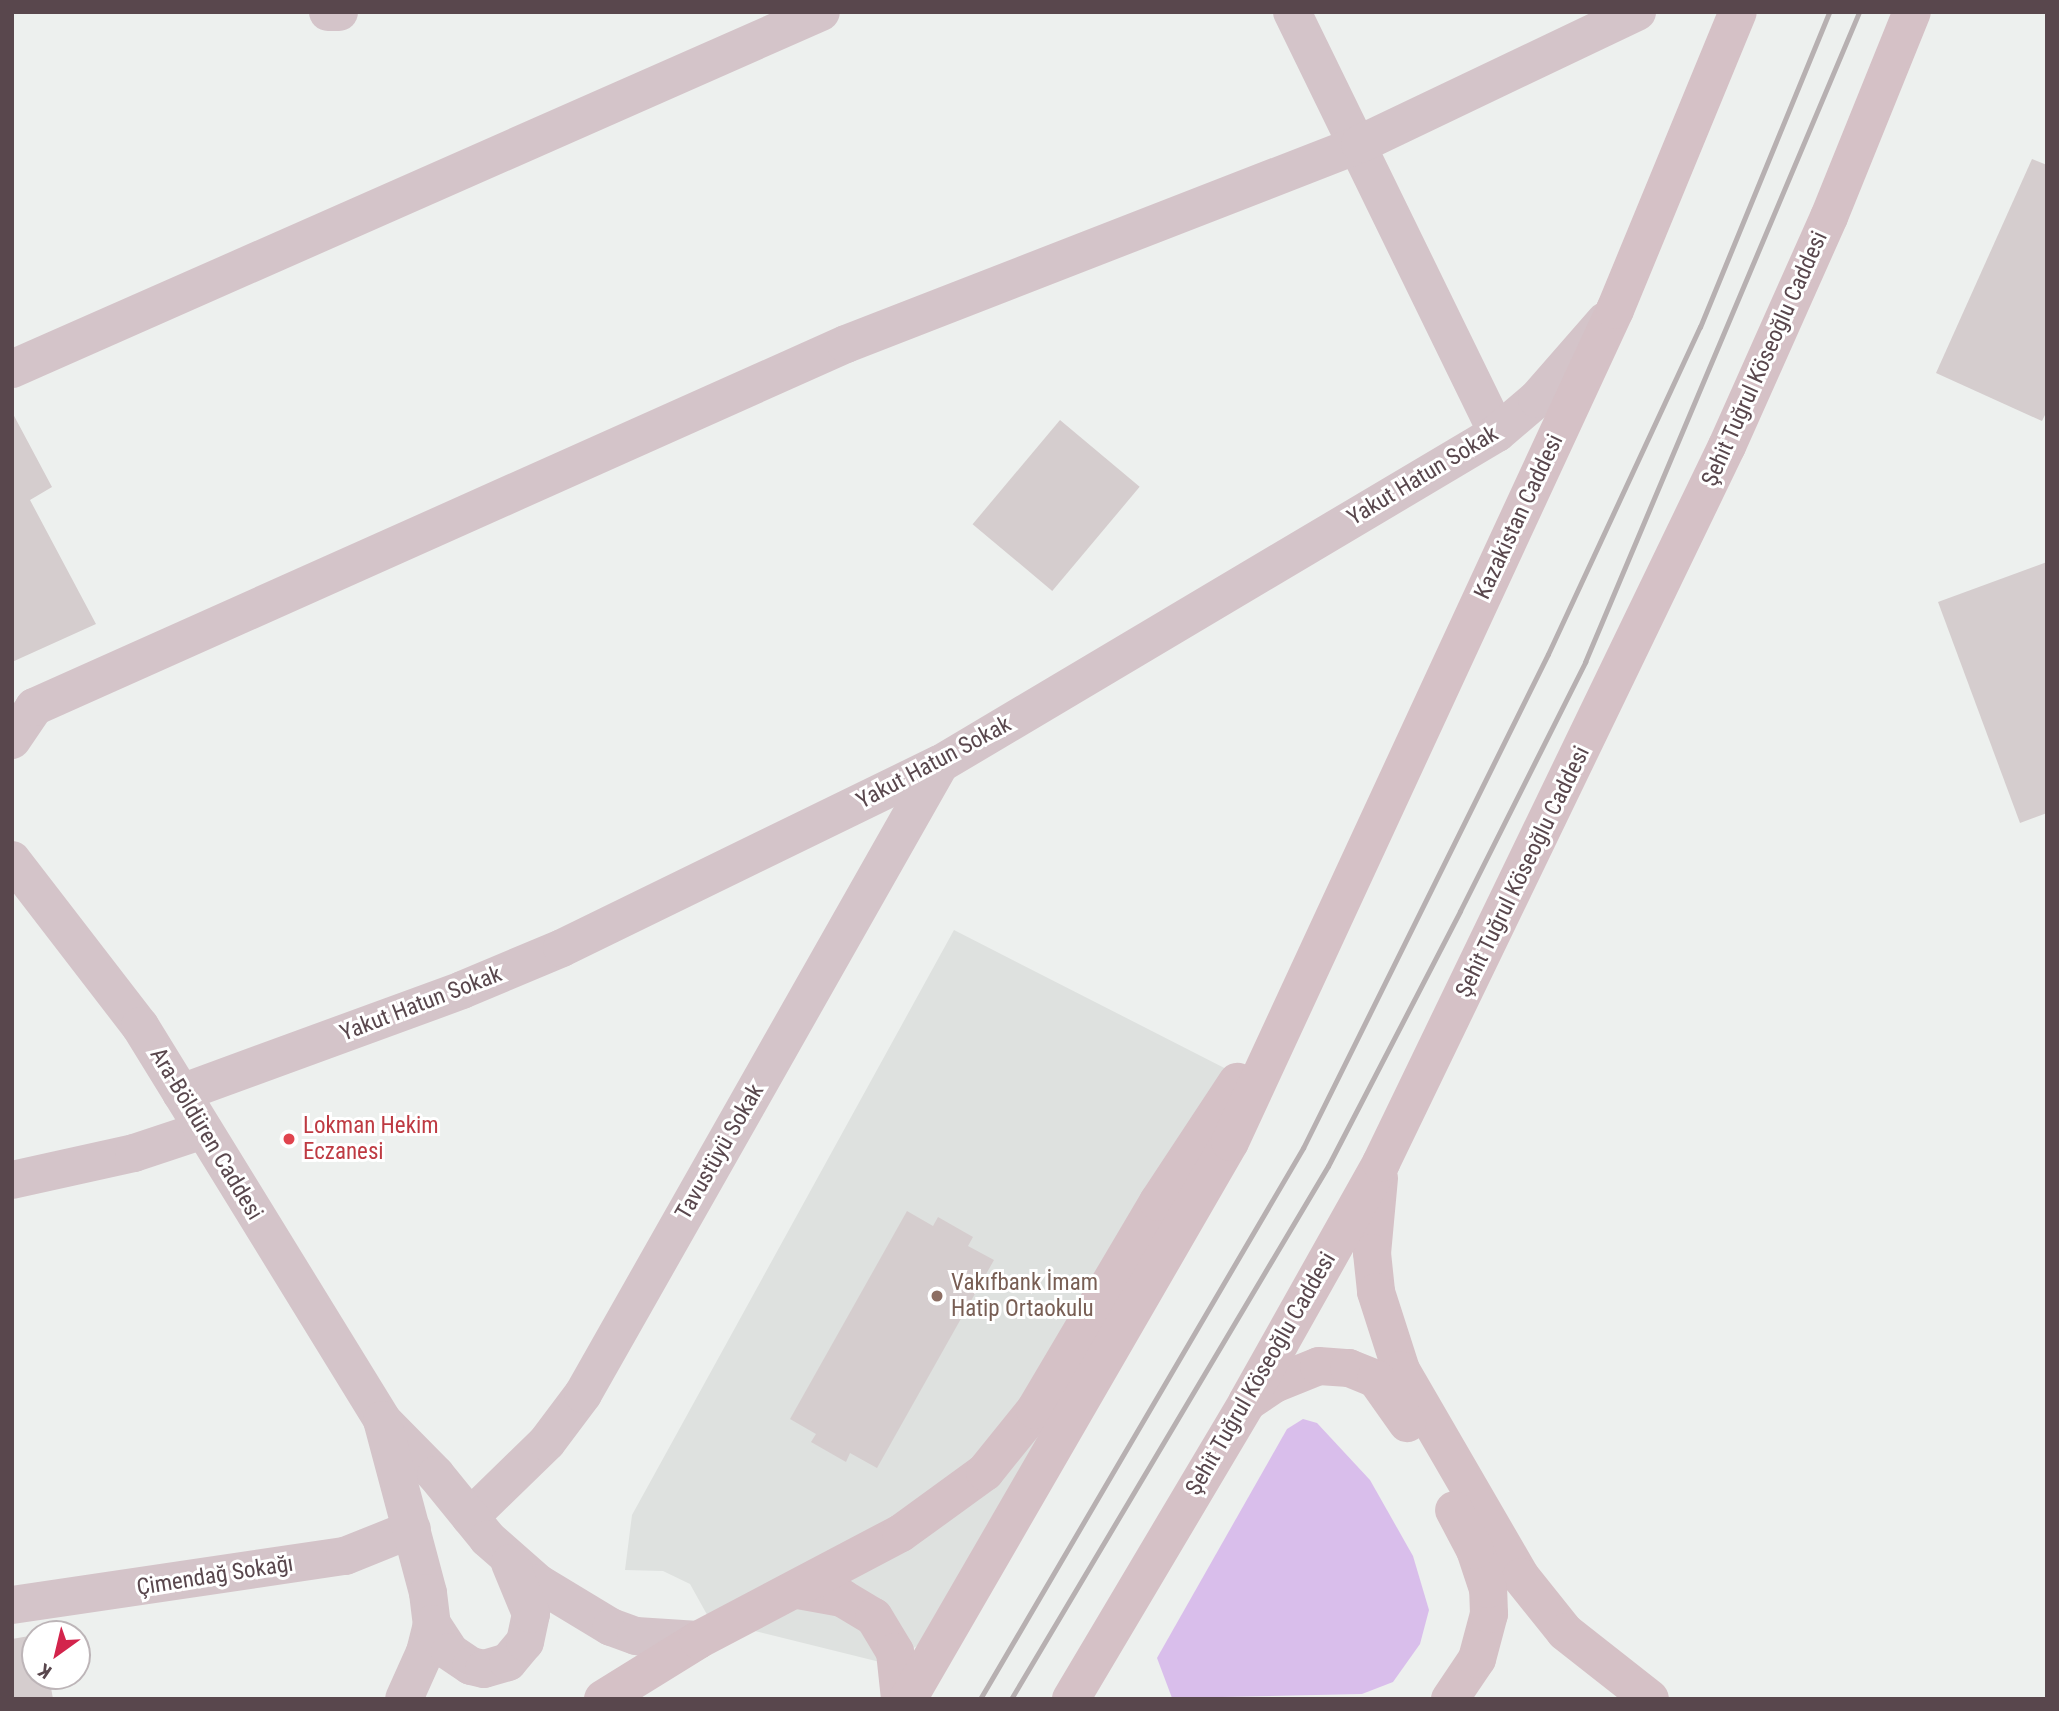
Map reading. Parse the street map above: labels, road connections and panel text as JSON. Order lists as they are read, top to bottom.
{
  "streets": {
    "main road": ["Şehit Tuğrul Köseoğlu Caddesi", "Kazakistan Caddesi"],
    "street": [
      "Yakut Hatun Sokak",
      "Ara-Böldüren Caddesi",
      "Tavustüyü Sokak",
      "Çimendağ Sokağı"
    ]
  },
  "crossings": [
    ["Yakut Hatun Sokak", "Kazakistan Caddesi"],
    ["Yakut Hatun Sokak", "Ara-Böldüren Caddesi"],
    ["Yakut Hatun Sokak", "Tavustüyü Sokak"],
    ["Ara-Böldüren Caddesi", "Tavustüyü Sokak"],
    ["Ara-Böldüren Caddesi", "Çimendağ Sokağı"]
  ],
  "places": ["Lokman Hekim Eczanesi", "Vakıfbank İmam Hatip Ortaokulu"],
  "north": "bottom left"
}
